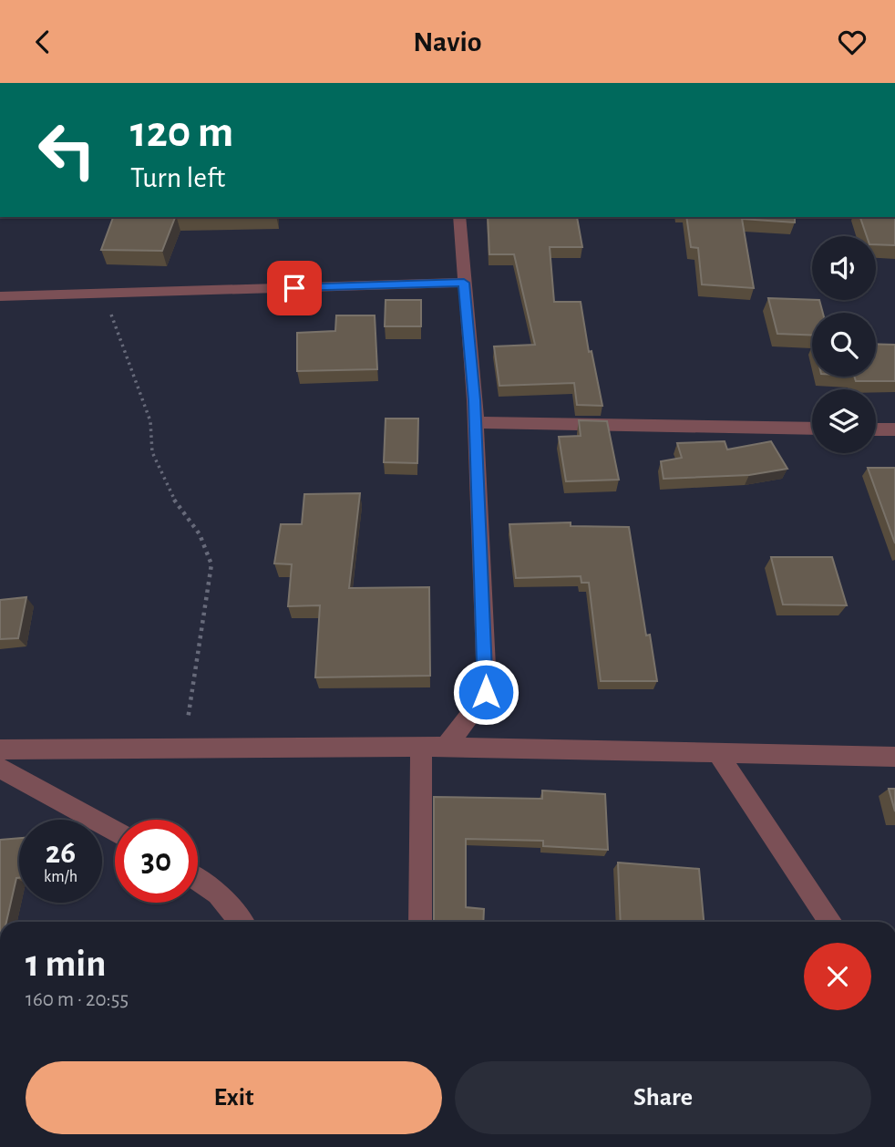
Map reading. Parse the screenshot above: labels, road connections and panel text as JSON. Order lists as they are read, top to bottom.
{
  "page": {
    "header": "Navio",
    "turn": ["120 m", "Turn left"],
    "speed": "26 km/h",
    "limit": "30",
    "heading": ["1 min", "160 m · 20:55"],
    "buttons": ["Exit", "Share"]
  }
}
